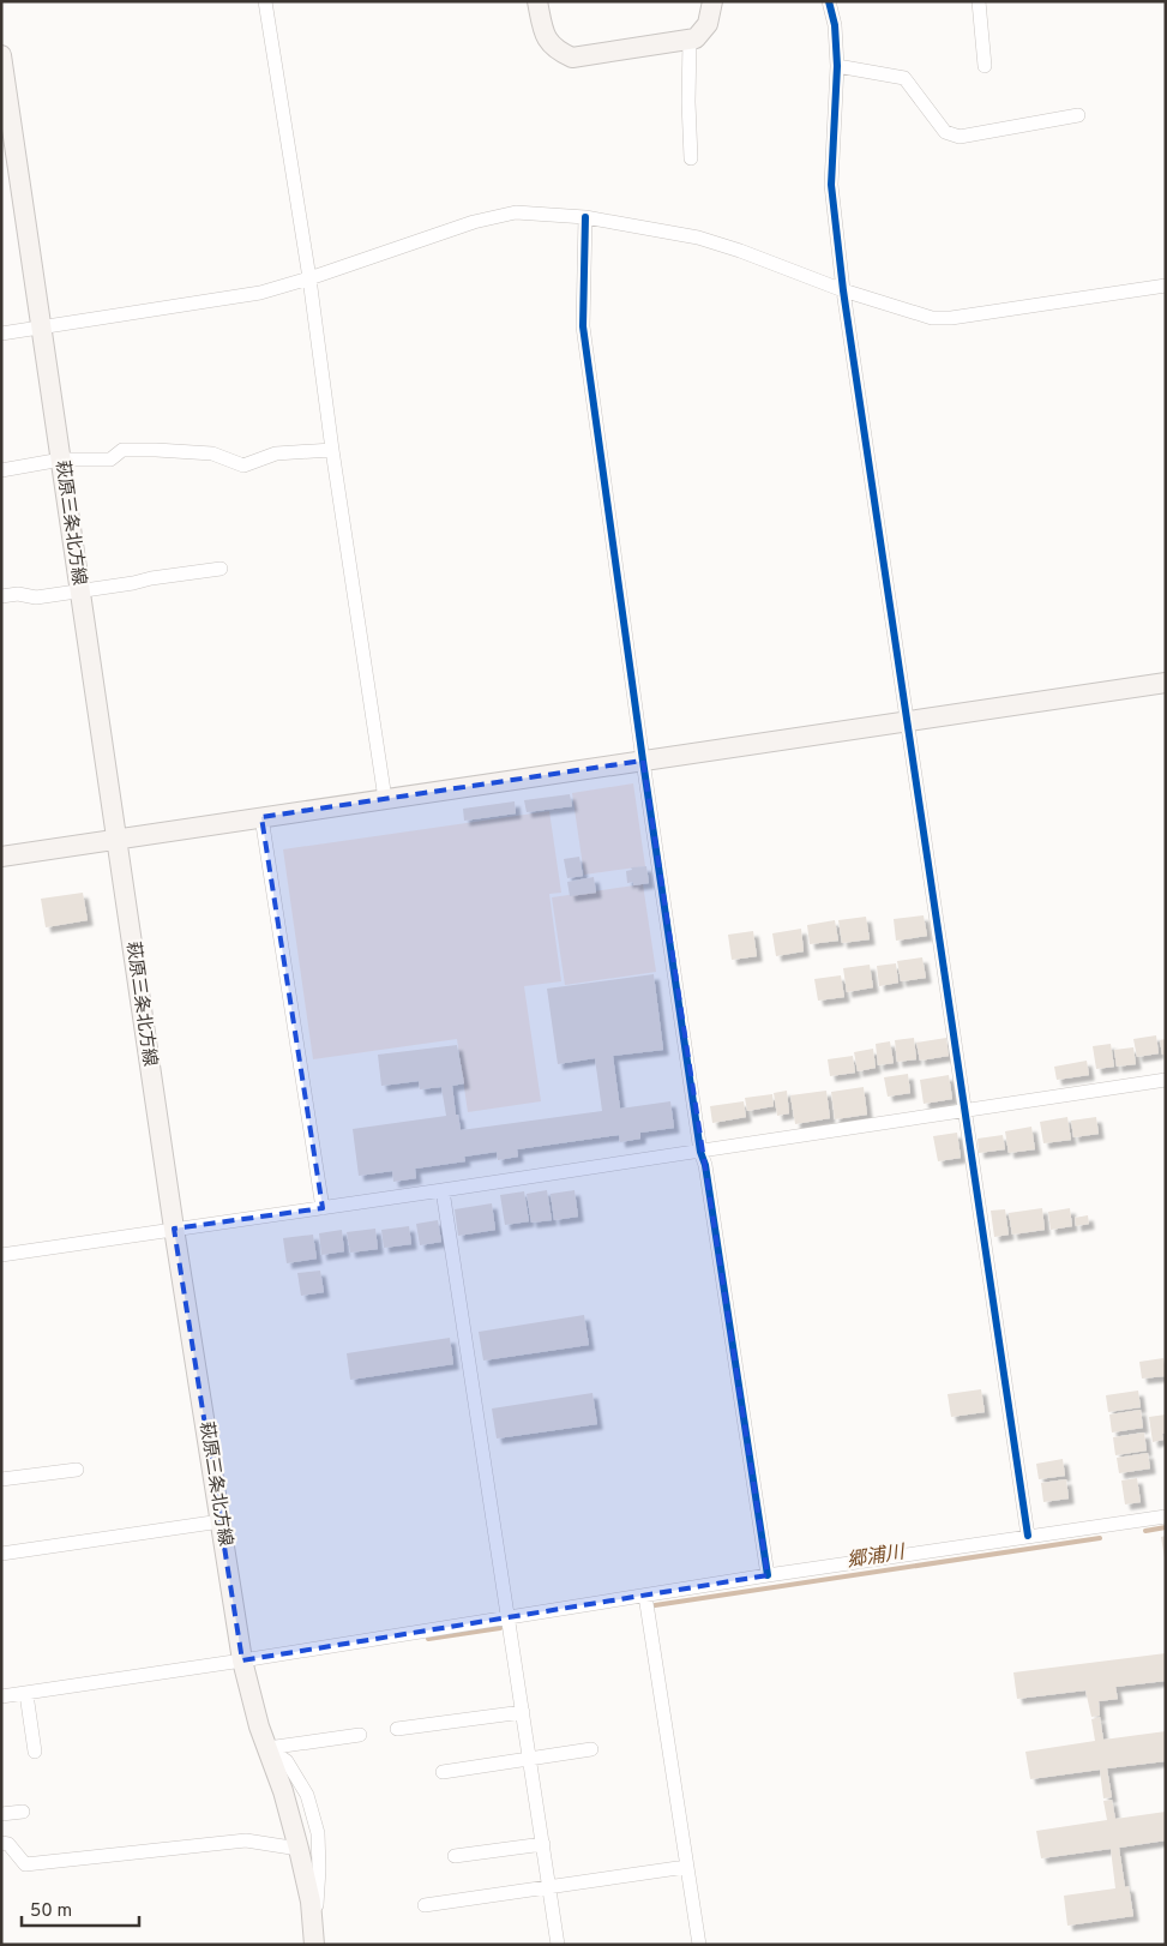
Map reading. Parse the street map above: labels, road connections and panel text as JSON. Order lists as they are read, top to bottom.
{
  "streets": {
    "main road": ["萩原三条北方線"]
  },
  "water": ["郷浦川"],
  "scale_bar": "50 m"
}
